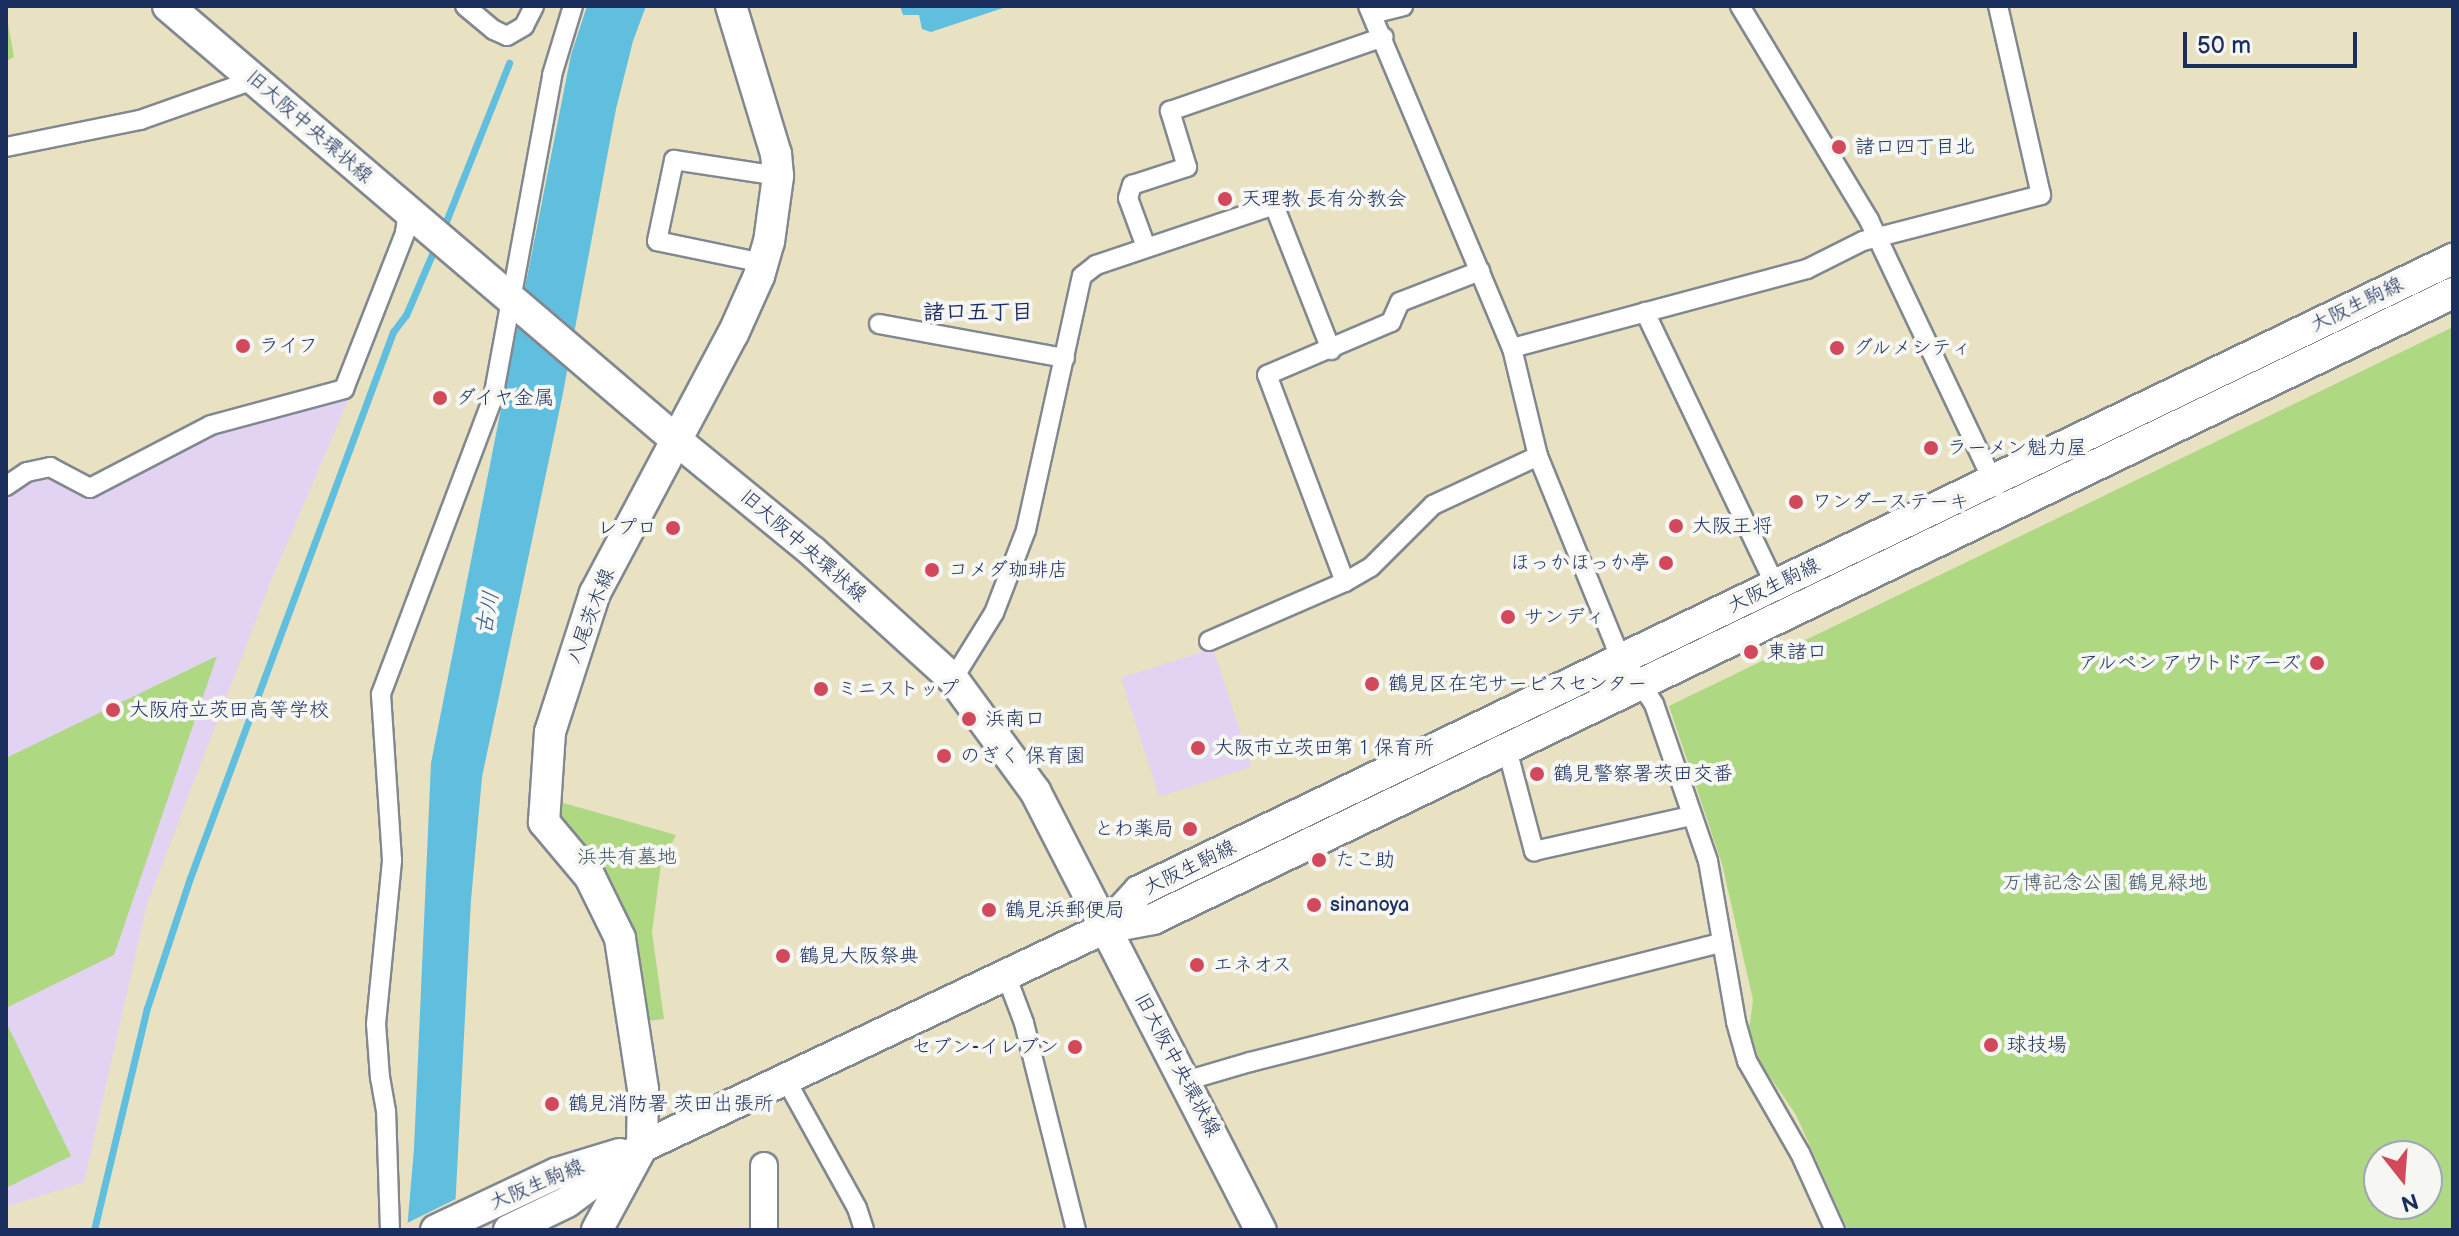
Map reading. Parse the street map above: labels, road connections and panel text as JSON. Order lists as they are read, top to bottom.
{
  "streets": {
    "main road": ["旧大阪中央環状線", "大阪生駒線", "八尾茨木線"]
  },
  "crossings": [
    ["旧大阪中央環状線", "大阪生駒線"],
    ["旧大阪中央環状線", "八尾茨木線"],
    ["大阪生駒線", "八尾茨木線"]
  ],
  "districts": ["諸口五丁目"],
  "water": ["古川"],
  "parks": ["浜共有墓地", "万博記念公園 鶴見緑地"],
  "places": [
    "諸口四丁目北",
    "天理教 長有分教会",
    "ライフ",
    "グルメシティ",
    "ダイヤ金属",
    "ラーメン魁力屋",
    "ワンダーステーキ",
    "大阪王将",
    "レプロ",
    "ほっかほっか亭",
    "コメダ珈琲店",
    "サンディ",
    "東諸口",
    "アルペン アウトドアーズ",
    "鶴見区在宅サービスセンター",
    "ミニストップ",
    "大阪府立茨田高等学校",
    "浜南口",
    "大阪市立茨田第１保育所",
    "のぎく 保育園",
    "鶴見警察署茨田交番",
    "とわ薬局",
    "たこ助",
    "sinanoya",
    "鶴見浜郵便局",
    "鶴見大阪祭典",
    "エネオス",
    "球技場",
    "セブン-イレブン",
    "鶴見消防署 茨田出張所"
  ],
  "scale_bar": "50 m",
  "north": "bottom"
}
